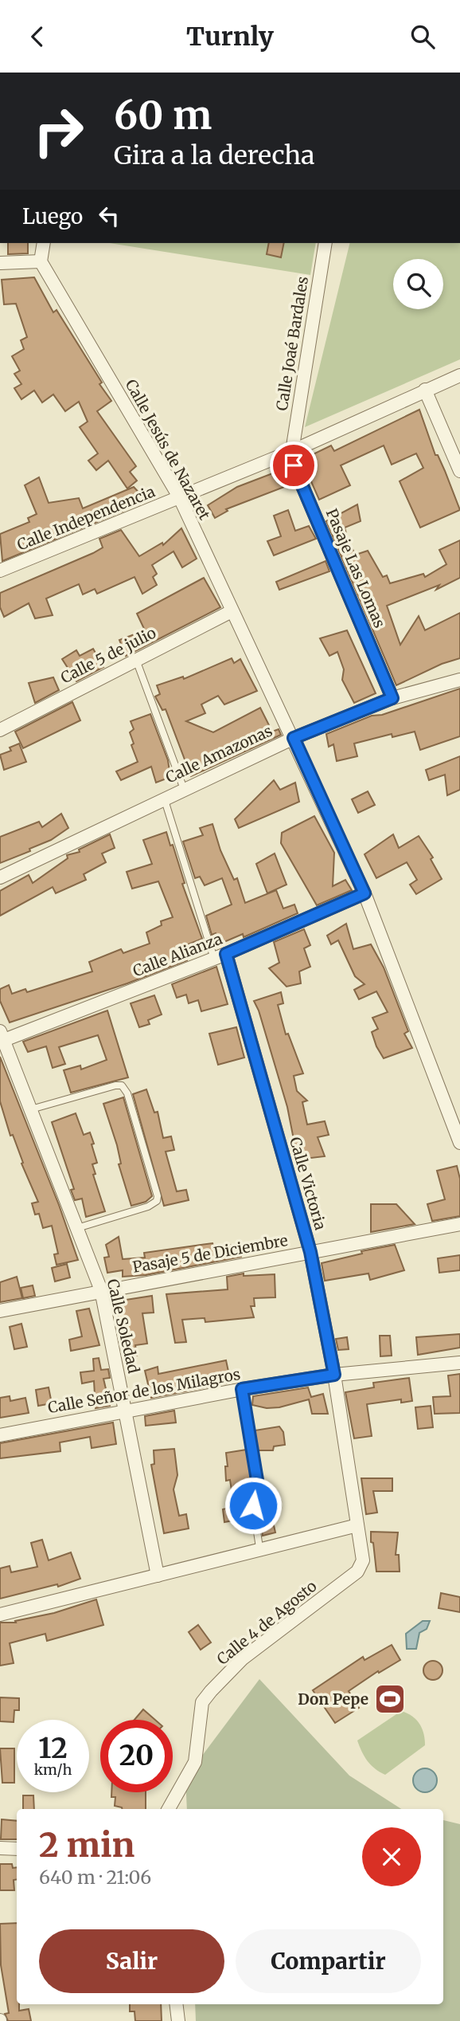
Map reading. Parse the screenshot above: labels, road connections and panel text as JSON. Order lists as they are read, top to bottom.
{
  "streets": {
    "street": [
      "Calle Joaé Bardales",
      "Calle Jesús de Nazaret",
      "Calle Independencia",
      "Pasaje Las Lomas",
      "Calle 5 de julio",
      "Calle Amazonas",
      "Calle Alianza",
      "Calle Victoria",
      "Pasaje 5 de Diciembre",
      "Calle Soledad",
      "Calle Señor de los Milagros",
      "Calle 4 de Agosto"
    ]
  },
  "crossings": [
    ["Calle Joaé Bardales", "Calle Independencia"],
    ["Calle Joaé Bardales", "Pasaje Las Lomas"],
    ["Calle Jesús de Nazaret", "Calle Independencia"],
    ["Calle Jesús de Nazaret", "Calle 5 de julio"],
    ["Calle Jesús de Nazaret", "Calle Amazonas"],
    ["Calle Jesús de Nazaret", "Calle Alianza"],
    ["Calle Independencia", "Pasaje Las Lomas"],
    ["Pasaje Las Lomas", "Calle Amazonas"],
    ["Calle Alianza", "Calle Victoria"],
    ["Calle Alianza", "Calle Soledad"],
    ["Calle Victoria", "Pasaje 5 de Diciembre"],
    ["Calle Victoria", "Calle Señor de los Milagros"],
    ["Calle Victoria", "Calle 4 de Agosto"],
    ["Pasaje 5 de Diciembre", "Calle Soledad"],
    ["Calle Soledad", "Calle Señor de los Milagros"]
  ],
  "places": {
    "sports": ["Don Pepe"]
  },
  "page": {
    "header": "Turnly",
    "turn": ["60 m", "Gira a la derecha"],
    "then": "Luego",
    "speed": "12 km/h",
    "limit": "20",
    "heading": ["2 min", "640 m · 21:06"],
    "buttons": ["Salir", "Compartir"]
  }
}
